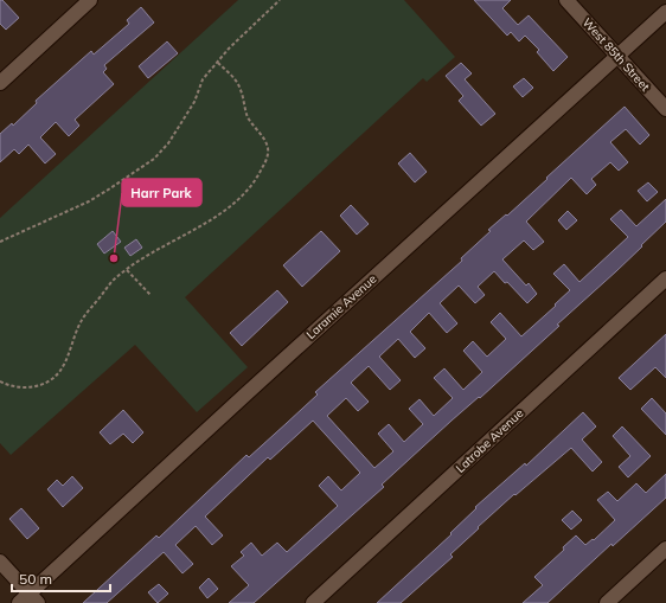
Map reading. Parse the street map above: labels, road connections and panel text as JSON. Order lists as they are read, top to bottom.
{
  "streets": {
    "street": ["West 85th Street", "Laramie Avenue", "Latrobe Avenue"]
  },
  "crossings": [
    ["West 85th Street", "Laramie Avenue"]
  ],
  "places": ["Harr Park"],
  "scale_bar": "50 m"
}
